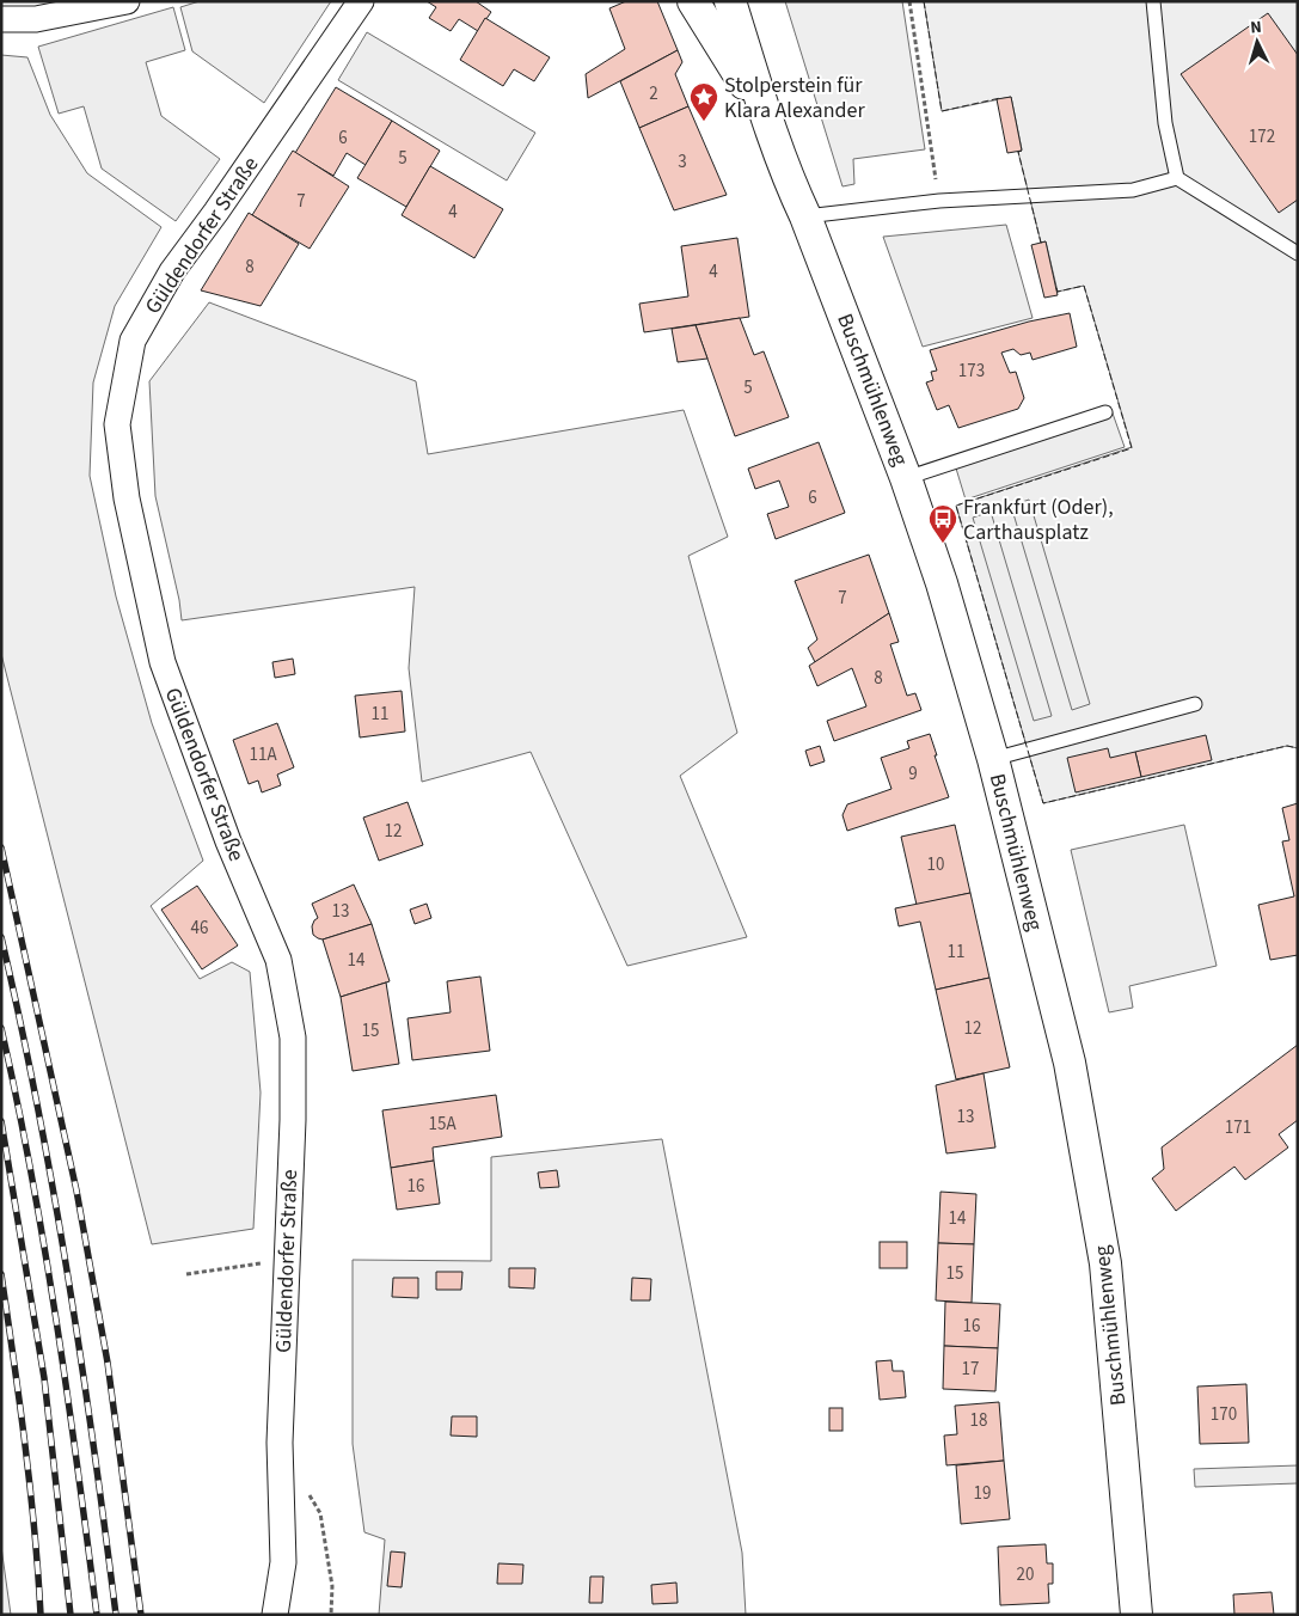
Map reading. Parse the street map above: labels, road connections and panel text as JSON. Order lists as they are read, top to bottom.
{
  "streets": {
    "street": ["Güldendorfer Straße", "Buschmühlenweg"]
  },
  "places": {
    "place": ["Stolperstein für Klara Alexander"],
    "bus stop": ["Frankfurt (Oder), Carthausplatz"]
  },
  "house_numbers": [
    "2",
    "172",
    "6",
    "5",
    "3",
    "7",
    "4",
    "8",
    "4",
    "173",
    "5",
    "6",
    "7",
    "8",
    "11",
    "11A",
    "9",
    "12",
    "10",
    "13",
    "46",
    "11",
    "14",
    "12",
    "15",
    "13",
    "15A",
    "171",
    "16",
    "14",
    "15",
    "16",
    "17",
    "170",
    "18",
    "19",
    "20"
  ],
  "north": "top"
}
